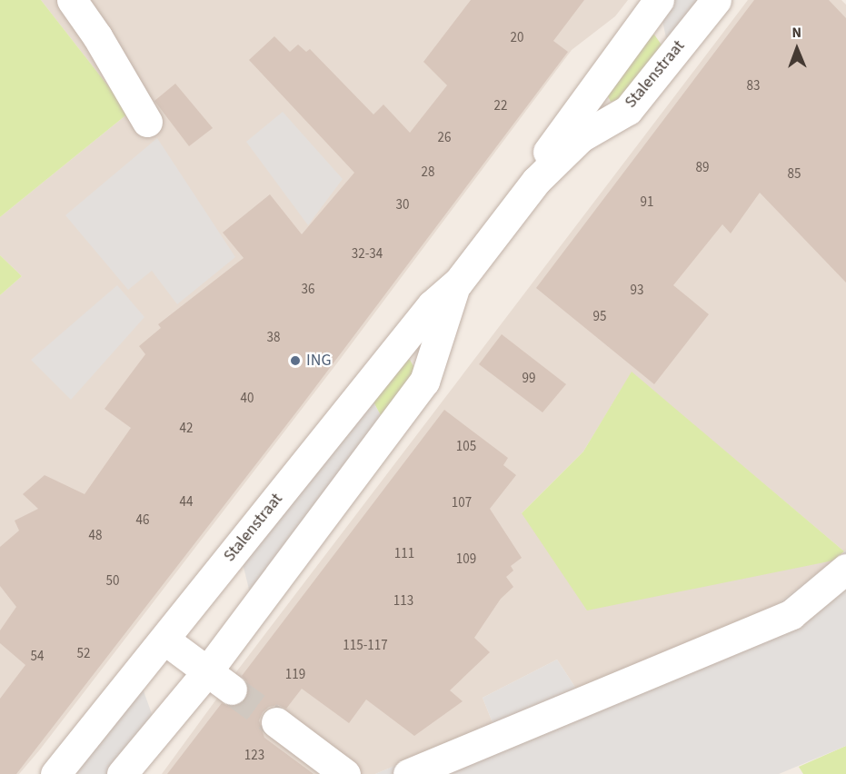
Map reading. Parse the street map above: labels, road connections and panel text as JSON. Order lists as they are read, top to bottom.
{
  "streets": {
    "street": ["Stalenstraat"]
  },
  "places": ["ING"],
  "house_numbers": [
    "20",
    "83",
    "22",
    "26",
    "89",
    "28",
    "85",
    "91",
    "30",
    "32-34",
    "36",
    "93",
    "95",
    "38",
    "99",
    "40",
    "42",
    "105",
    "44",
    "107",
    "46",
    "48",
    "111",
    "109",
    "50",
    "113",
    "115-117",
    "52",
    "54",
    "119",
    "123"
  ],
  "north": "top"
}
